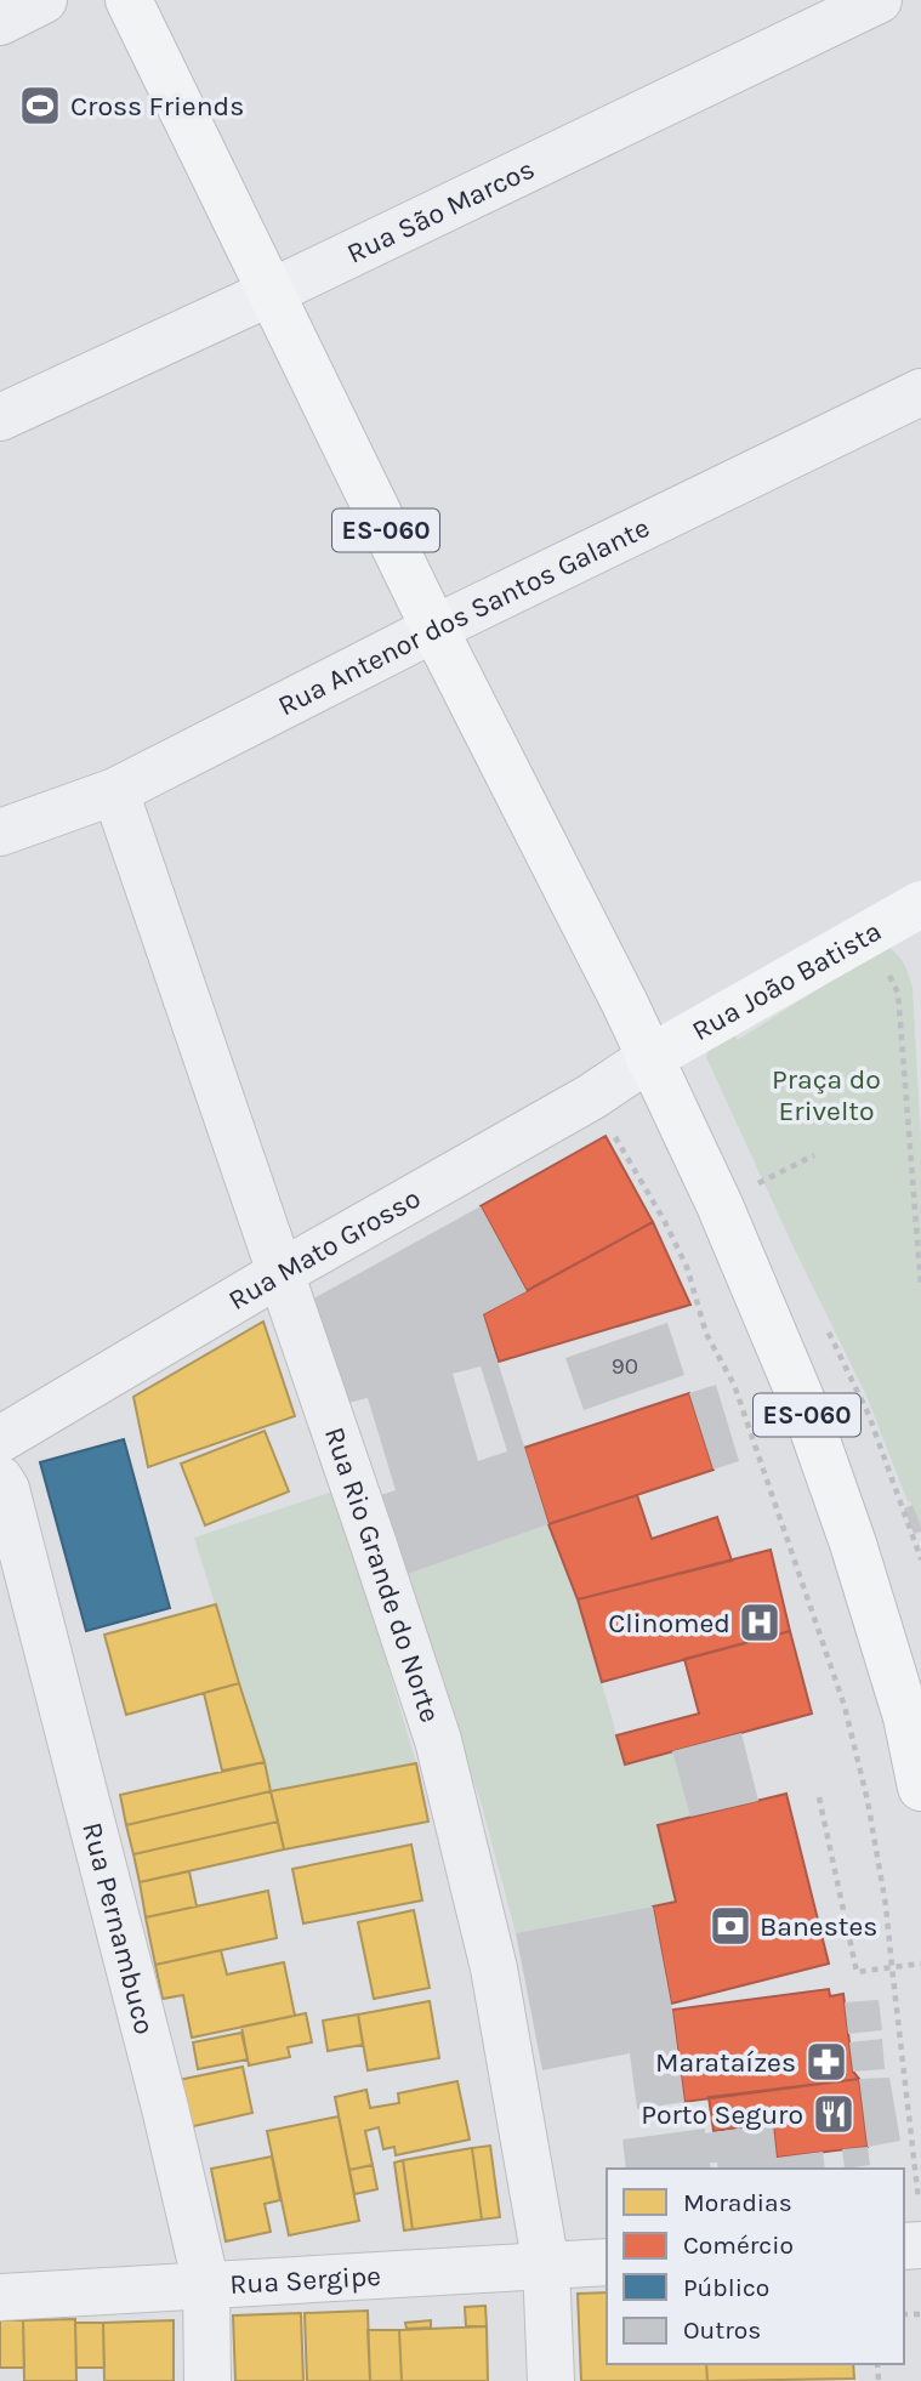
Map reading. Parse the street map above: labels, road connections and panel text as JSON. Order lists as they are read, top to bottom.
{
  "streets": {
    "main road": ["ES-060", "Rua João Batista"],
    "street": [
      "Rua São Marcos",
      "Rua Antenor dos Santos Galante",
      "Rua Mato Grosso",
      "Rua Rio Grande do Norte",
      "Rua Pernambuco",
      "Rua Sergipe"
    ]
  },
  "crossings": [
    ["Rua São Marcos", "ES-060"],
    ["ES-060", "Rua Antenor dos Santos Galante"],
    ["ES-060", "Rua João Batista"],
    ["ES-060", "Rua Mato Grosso"],
    ["Rua Antenor dos Santos Galante", "Rua Rio Grande do Norte"],
    ["Rua João Batista", "Rua Mato Grosso"],
    ["Rua Mato Grosso", "Rua Rio Grande do Norte"],
    ["Rua Rio Grande do Norte", "Rua Sergipe"],
    ["Rua Pernambuco", "Rua Sergipe"]
  ],
  "parks": ["Praça do Erivelto"],
  "places": {
    "sports": ["Cross Friends"],
    "hospital": ["Clinomed"],
    "bank": ["Banestes"],
    "pharmacy": ["Marataízes"],
    "restaurant": ["Porto Seguro"]
  },
  "house_numbers": ["90"],
  "legend": [
    "Moradias",
    "Comércio",
    "Público",
    "Outros"
  ]
}
